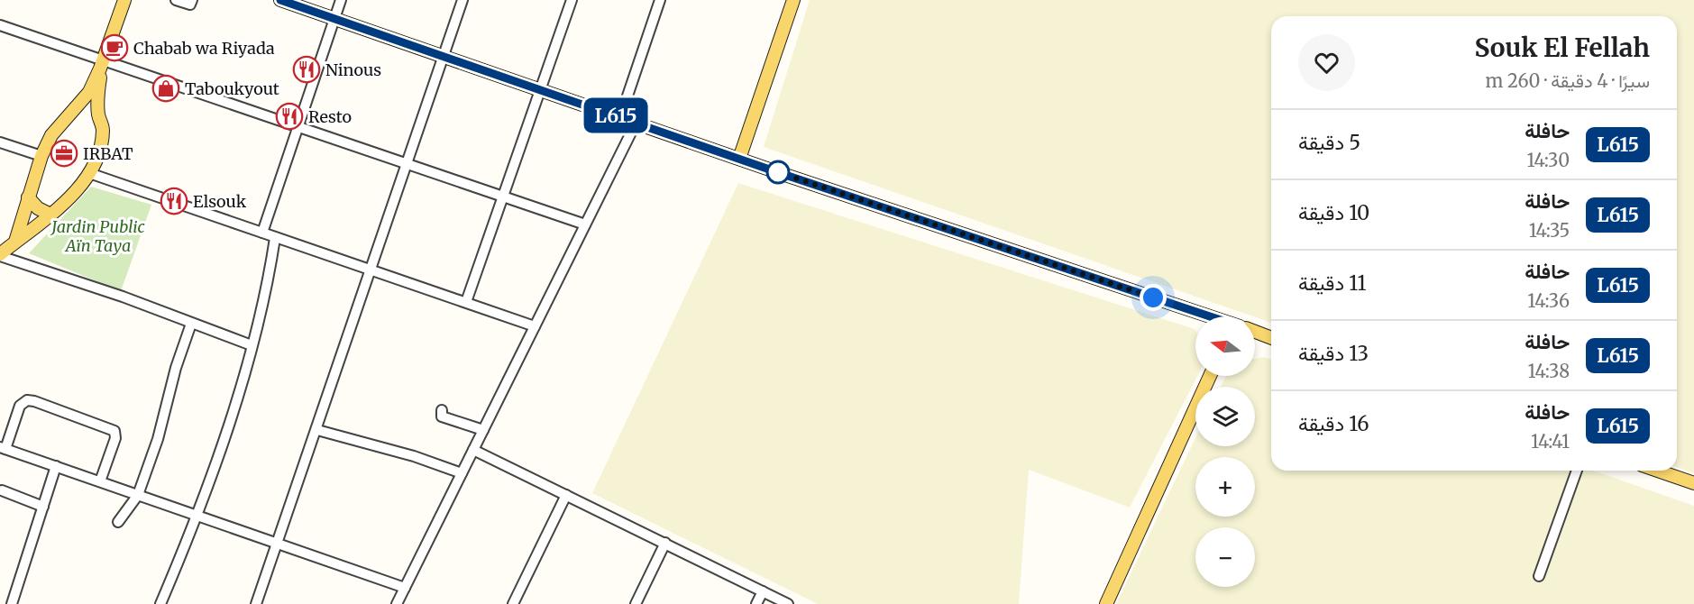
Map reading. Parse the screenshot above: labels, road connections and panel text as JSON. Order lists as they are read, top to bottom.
{
  "parks": ["Jardin Public Aïn Taya"],
  "places": {
    "cafe": ["Chabab wa Riyada"],
    "restaurant": ["Ninous", "Resto", "Elsouk"],
    "shop": ["Taboukyout"],
    "office": ["IRBAT"]
  },
  "lines": ["bus line L615"],
  "north": "left",
  "page": {
    "on_map": "L615",
    "heading": ["Souk El Fellah", "سيرًا · 4 دقيقة · 260 m"],
    "list": [
      {
        "mark": "L615",
        "name": "حافلة",
        "note": "14:30",
        "value": "5 دقيقة"
      },
      {
        "mark": "L615",
        "name": "حافلة",
        "note": "14:35",
        "value": "10 دقيقة"
      },
      {
        "mark": "L615",
        "name": "حافلة",
        "note": "14:36",
        "value": "11 دقيقة"
      },
      {
        "mark": "L615",
        "name": "حافلة",
        "note": "14:38",
        "value": "13 دقيقة"
      },
      {
        "mark": "L615",
        "name": "حافلة",
        "note": "14:41",
        "value": "16 دقيقة"
      }
    ],
    "map_buttons": ["+", "−"]
  }
}
